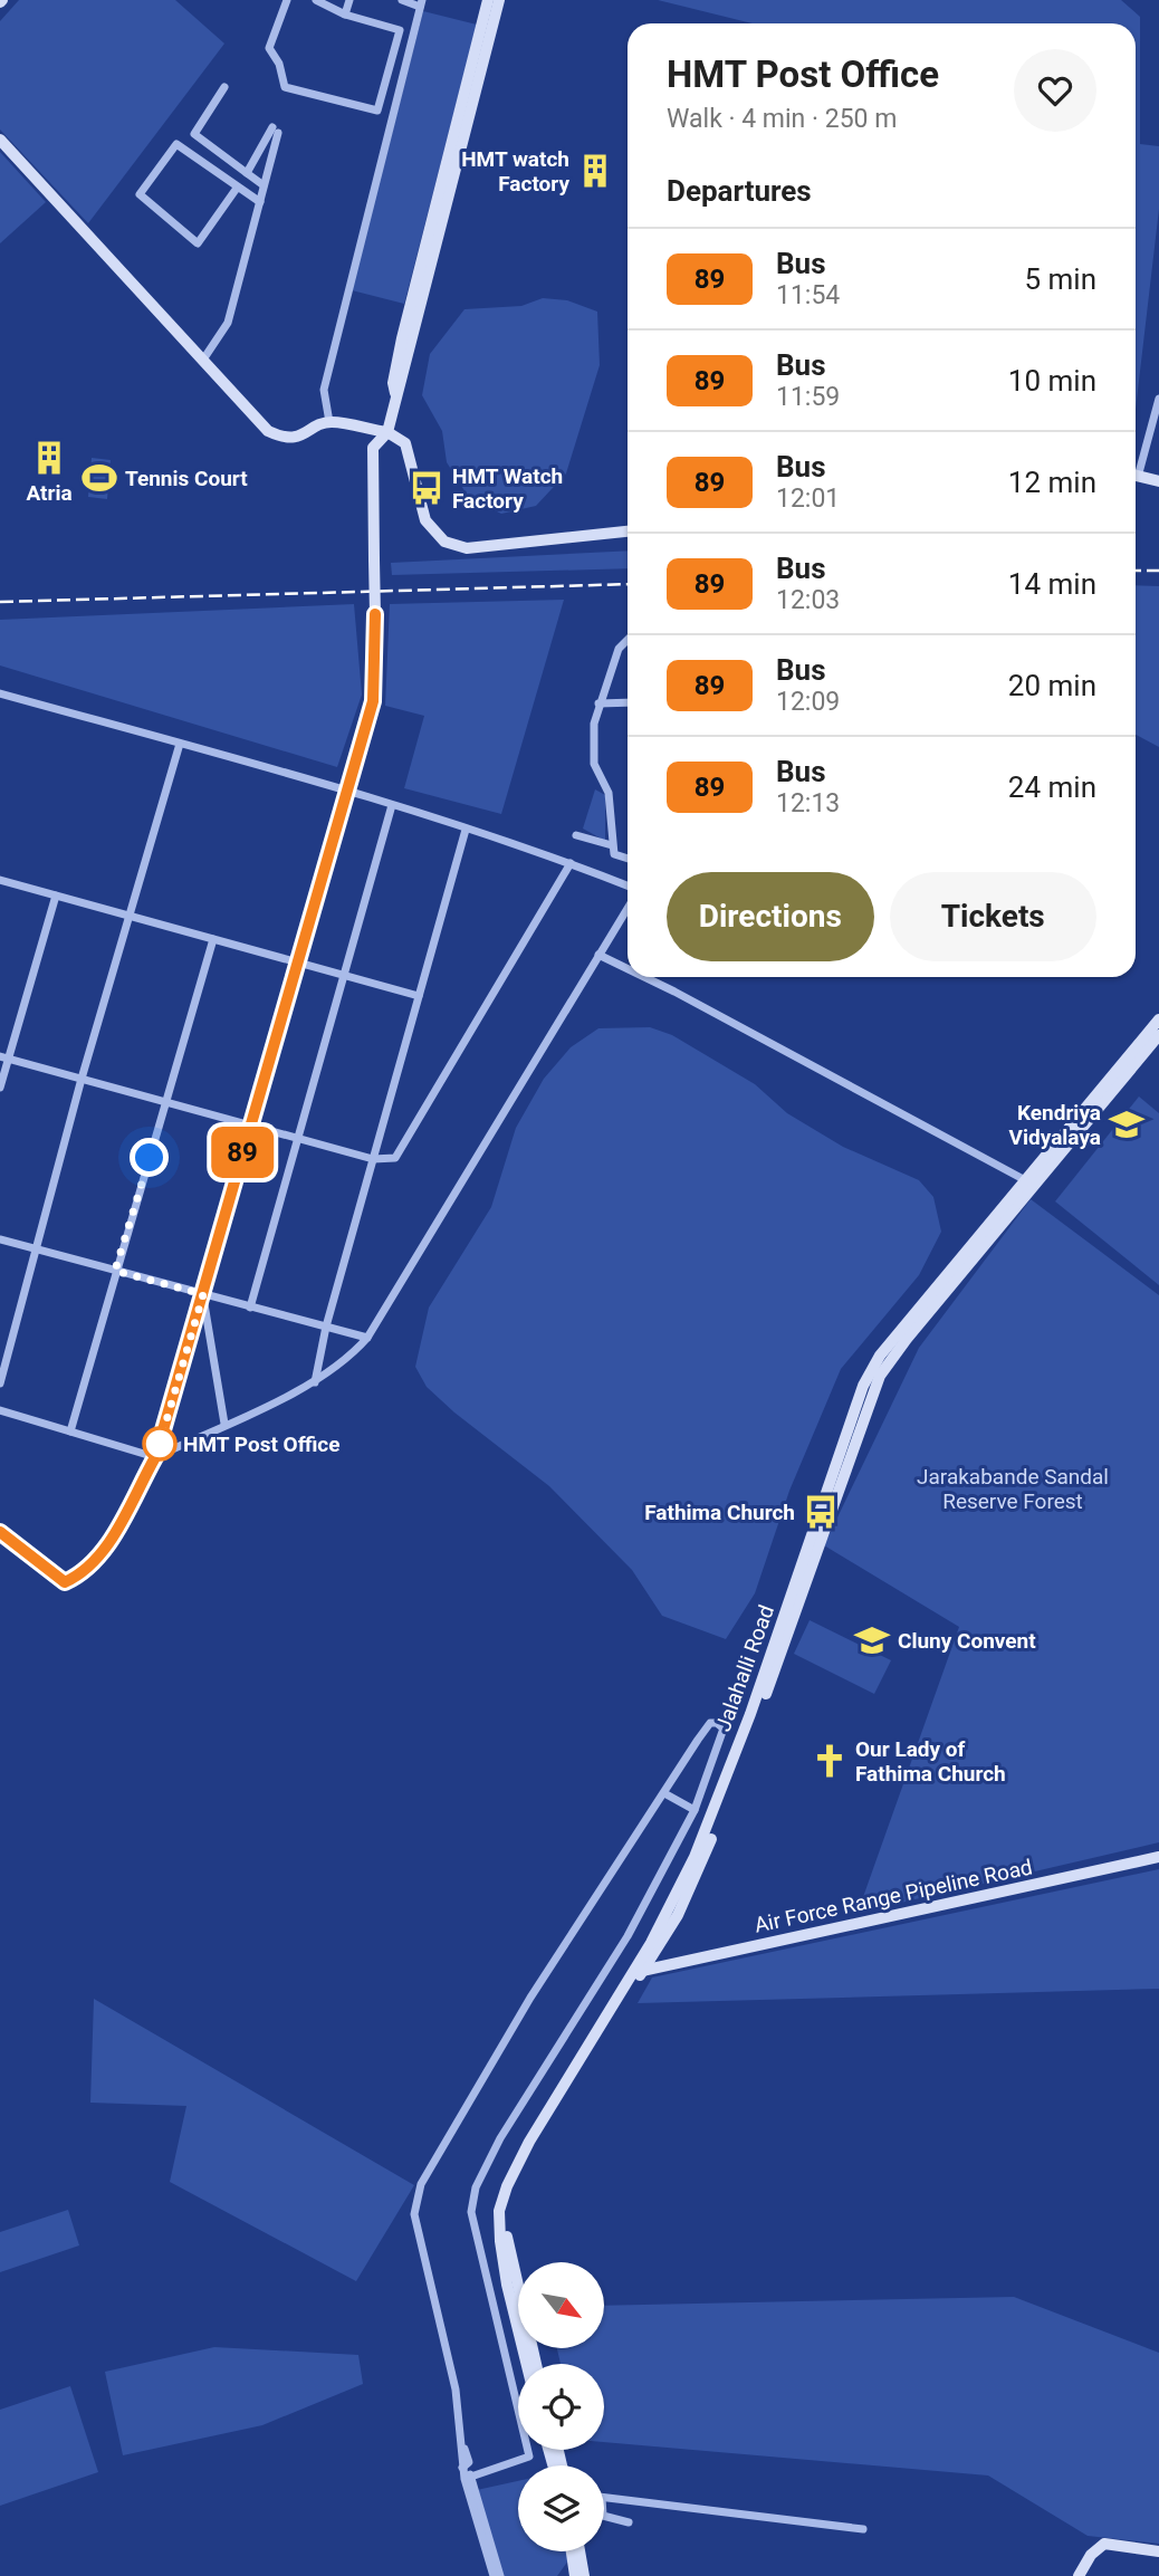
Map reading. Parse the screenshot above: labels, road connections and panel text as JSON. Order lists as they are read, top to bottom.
{
  "streets": {
    "street": ["Jalahalli Road", "Air Force Range Pipeline Road"]
  },
  "crossings": [
    ["Jalahalli Road", "Air Force Range Pipeline Road"]
  ],
  "parks": ["Jarakabande Sandal Reserve Forest"],
  "places": {
    "building": ["HMT watch Factory", "Atria"],
    "sports": ["Tennis Court"],
    "bus stop": ["HMT Watch Factory", "Fathima Church"],
    "school or university": ["Kendriya Vidyalaya", "Cluny Convent"],
    "other": ["HMT Post Office"],
    "church": ["Our Lady of Fathima Church"]
  },
  "lines": ["bus line 89"],
  "north": "bottom right",
  "page": {
    "on_map": "89",
    "heading": [
      ["HMT Post Office", "Walk · 4 min · 250 m"],
      "Departures"
    ],
    "list": [
      {
        "mark": "89",
        "name": "Bus",
        "note": "11:54",
        "value": "5 min"
      },
      {
        "mark": "89",
        "name": "Bus",
        "note": "11:59",
        "value": "10 min"
      },
      {
        "mark": "89",
        "name": "Bus",
        "note": "12:01",
        "value": "12 min"
      },
      {
        "mark": "89",
        "name": "Bus",
        "note": "12:03",
        "value": "14 min"
      },
      {
        "mark": "89",
        "name": "Bus",
        "note": "12:09",
        "value": "20 min"
      },
      {
        "mark": "89",
        "name": "Bus",
        "note": "12:13",
        "value": "24 min"
      }
    ],
    "buttons": ["Directions", "Tickets"]
  }
}
